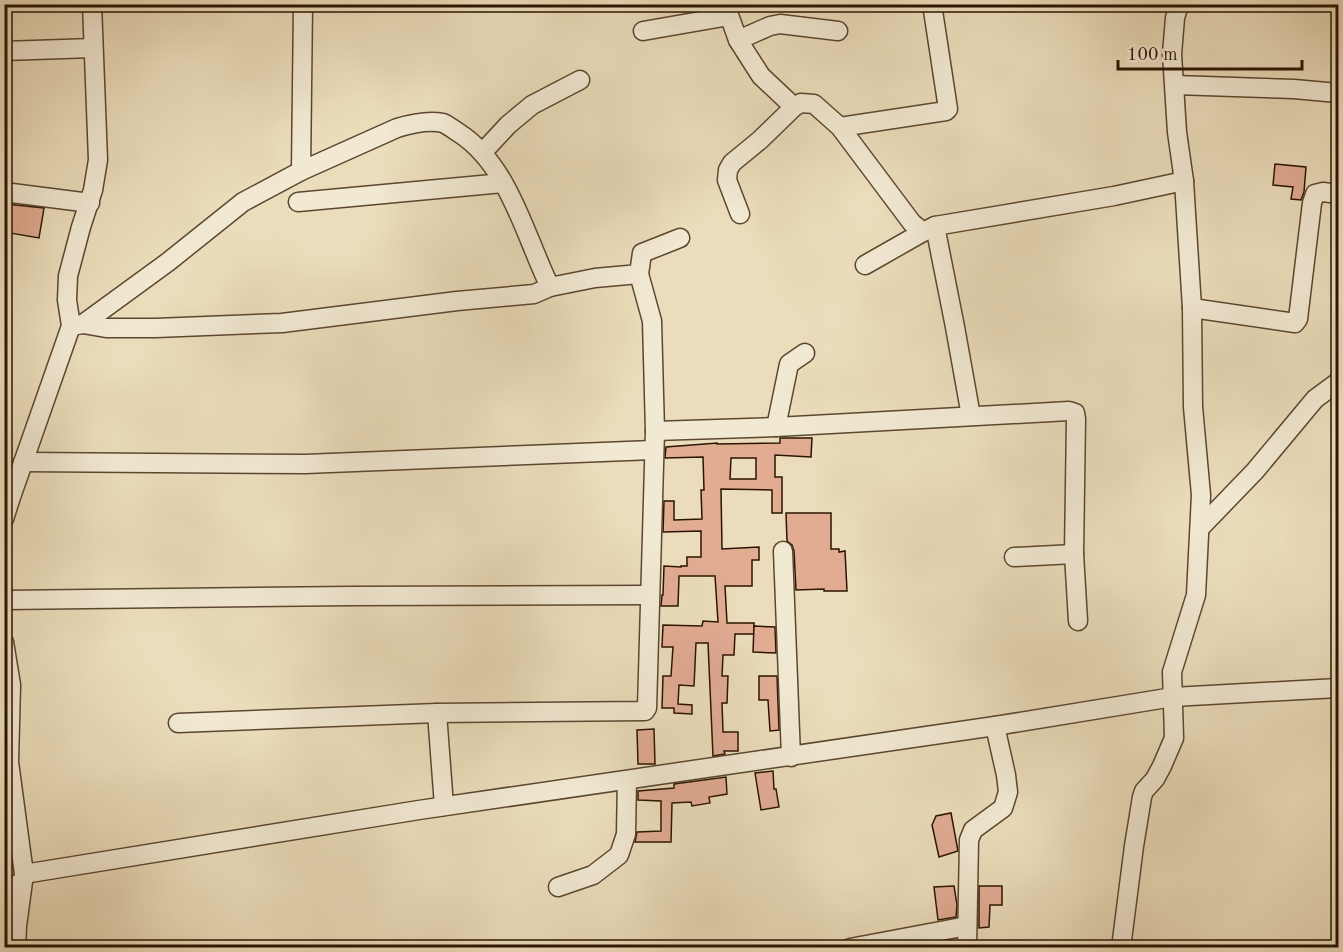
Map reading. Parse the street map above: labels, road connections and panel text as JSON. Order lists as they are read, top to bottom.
{
  "scale_bar": "100 m"
}
